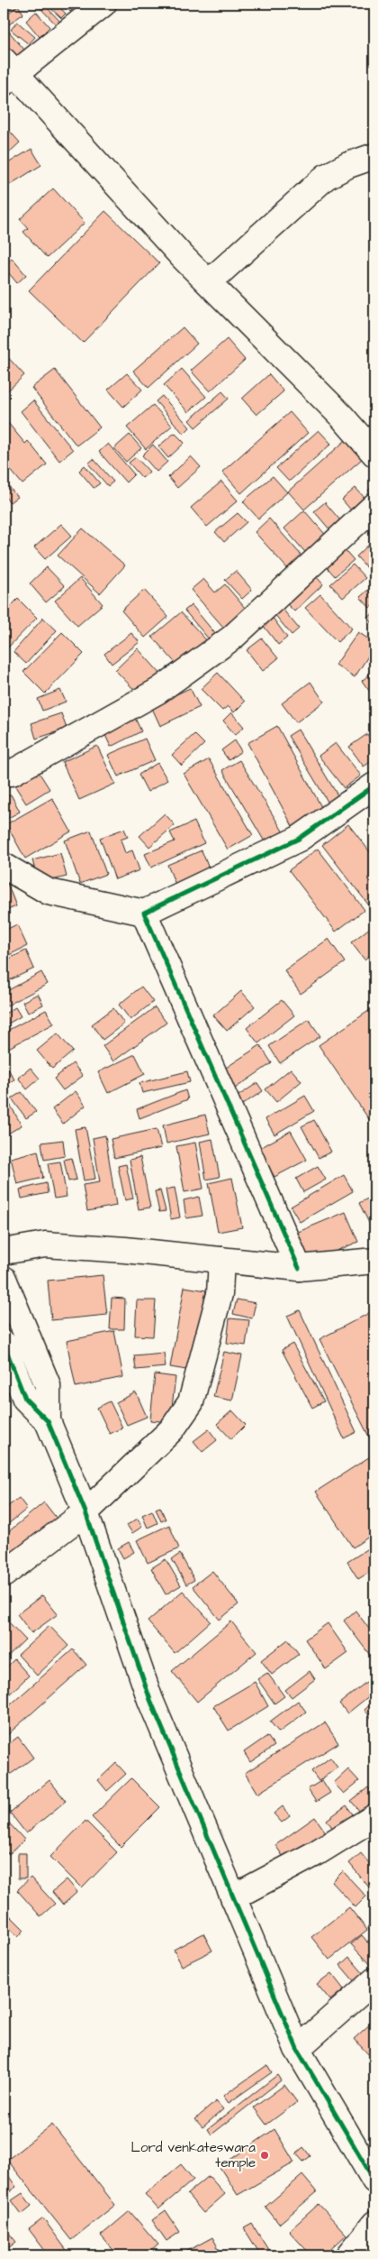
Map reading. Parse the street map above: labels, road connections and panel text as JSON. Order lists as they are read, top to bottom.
{
  "places": ["Lord venkateswara temple"]
}
